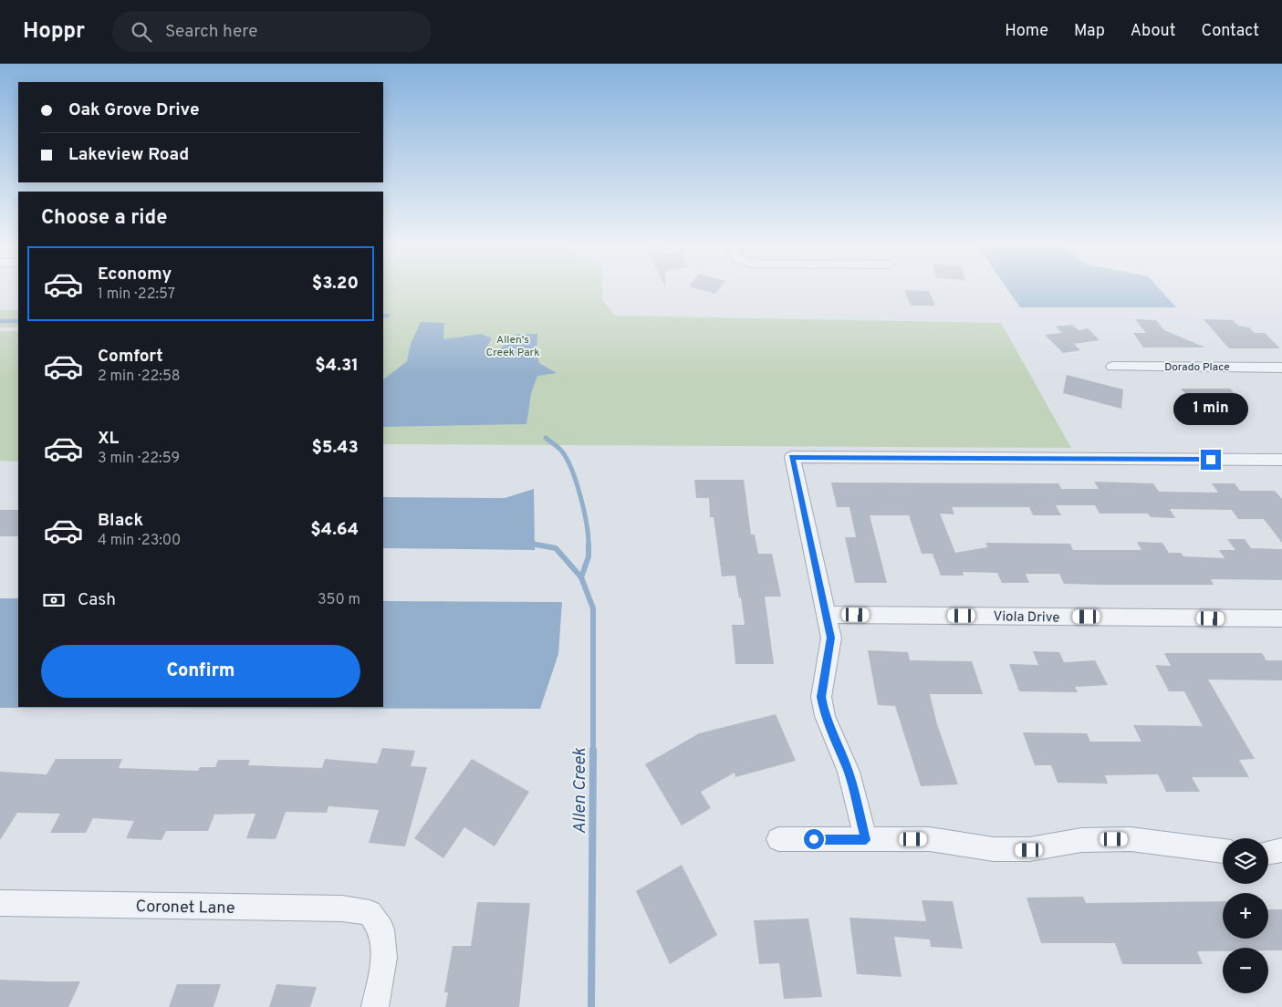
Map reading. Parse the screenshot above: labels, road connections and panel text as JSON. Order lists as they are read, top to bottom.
{
  "streets": {
    "street": ["Dorado Place", "Viola Drive", "Coronet Lane"]
  },
  "water": ["Allen Creek"],
  "parks": ["Allen's Creek Park"],
  "page": {
    "header": "Hoppr",
    "search": "Search here",
    "nav": [
      "Home",
      "Map",
      "About",
      "Contact"
    ],
    "banner": ["Oak Grove Drive", "Lakeview Road"],
    "heading": "Choose a ride",
    "list": [
      {
        "name": "Economy",
        "note": "1 min · 22:57",
        "value": "$3.20"
      },
      {
        "name": "Comfort",
        "note": "2 min · 22:58",
        "value": "$4.31"
      },
      {
        "name": "XL",
        "note": "3 min · 22:59",
        "value": "$5.43"
      },
      {
        "name": "Black",
        "note": "4 min · 23:00",
        "value": "$4.64"
      }
    ],
    "bubble": "1 min",
    "pay": ["Cash", "350 m"],
    "buttons": "Confirm",
    "map_buttons": ["+", "−"]
  }
}
